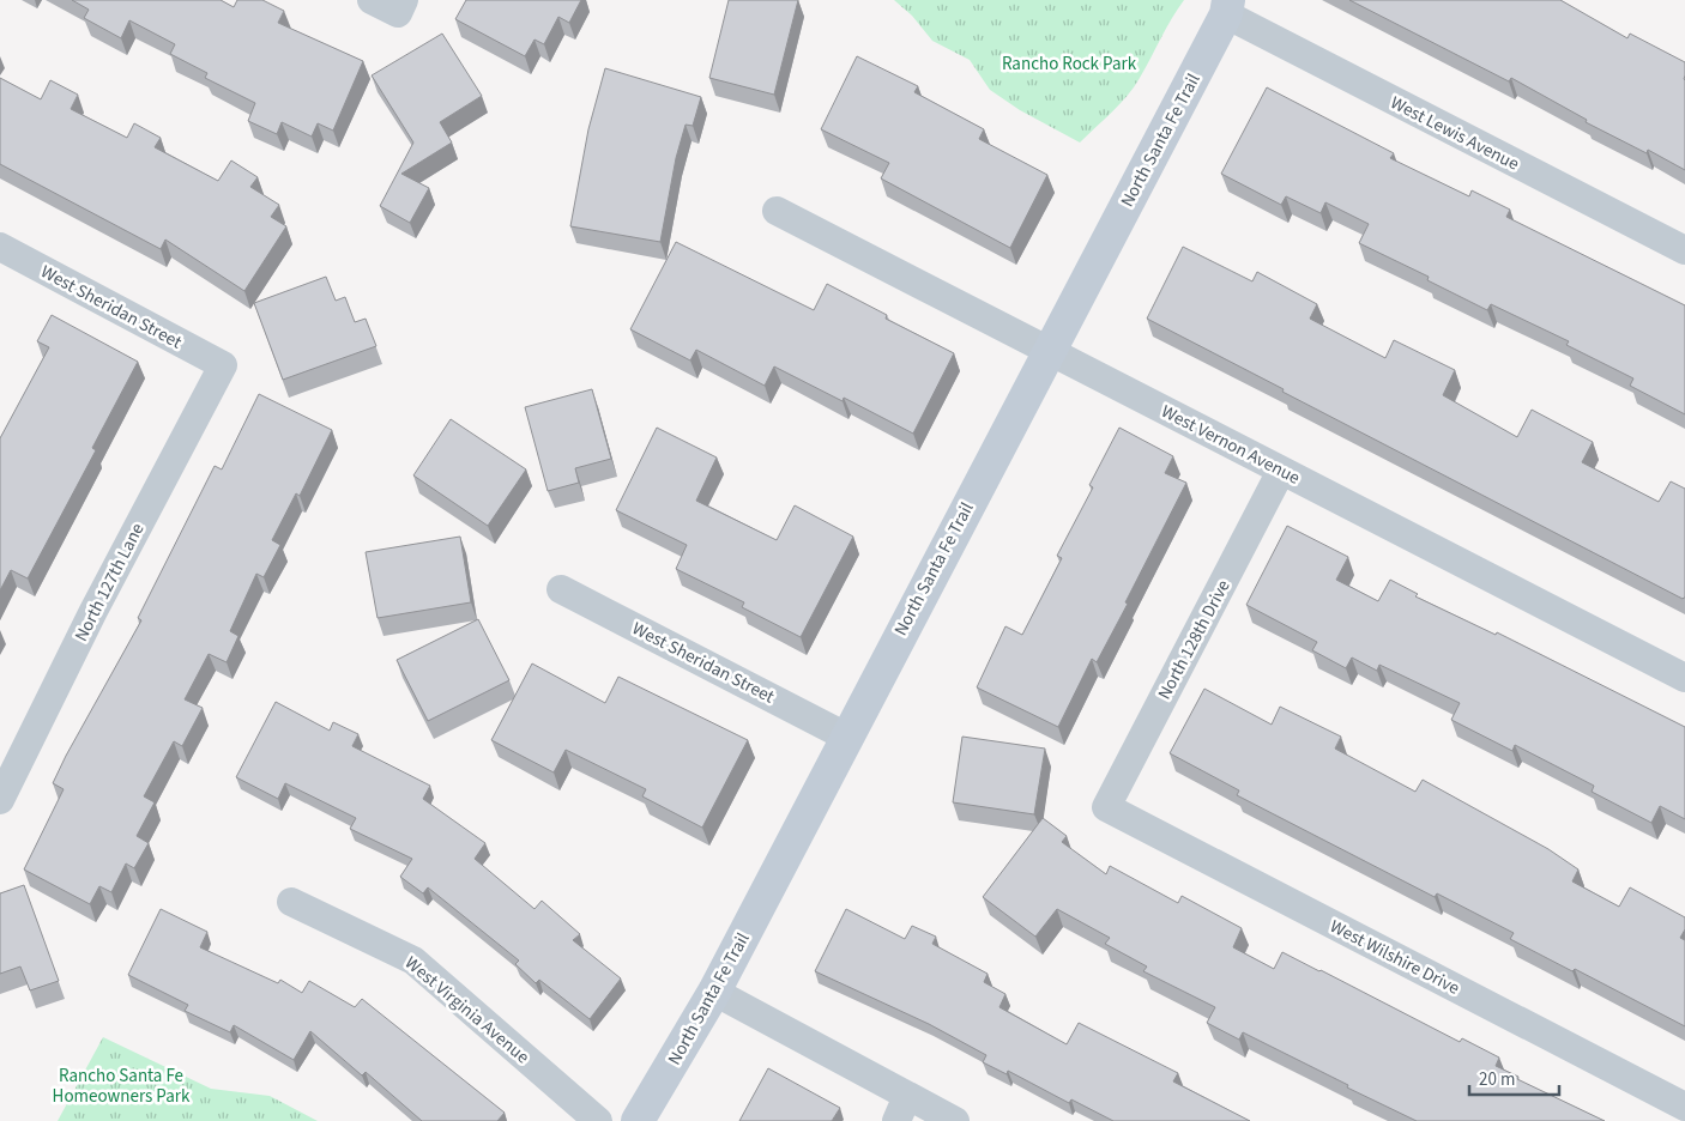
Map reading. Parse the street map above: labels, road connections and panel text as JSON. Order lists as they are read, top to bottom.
{
  "streets": {
    "street": [
      "West Lewis Avenue",
      "North Santa Fe Trail",
      "West Sheridan Street",
      "West Vernon Avenue",
      "North 127th Lane",
      "North 128th Drive",
      "West Wilshire Drive",
      "West Virginia Avenue"
    ]
  },
  "crossings": [
    ["West Lewis Avenue", "North Santa Fe Trail"],
    ["North Santa Fe Trail", "West Sheridan Street"],
    ["North Santa Fe Trail", "West Vernon Avenue"],
    ["West Sheridan Street", "North 127th Lane"],
    ["West Vernon Avenue", "North 128th Drive"],
    ["North 128th Drive", "West Wilshire Drive"]
  ],
  "parks": ["Rancho Rock Park", "Rancho Santa Fe Homeowners Park"],
  "scale_bar": "20 m"
}
